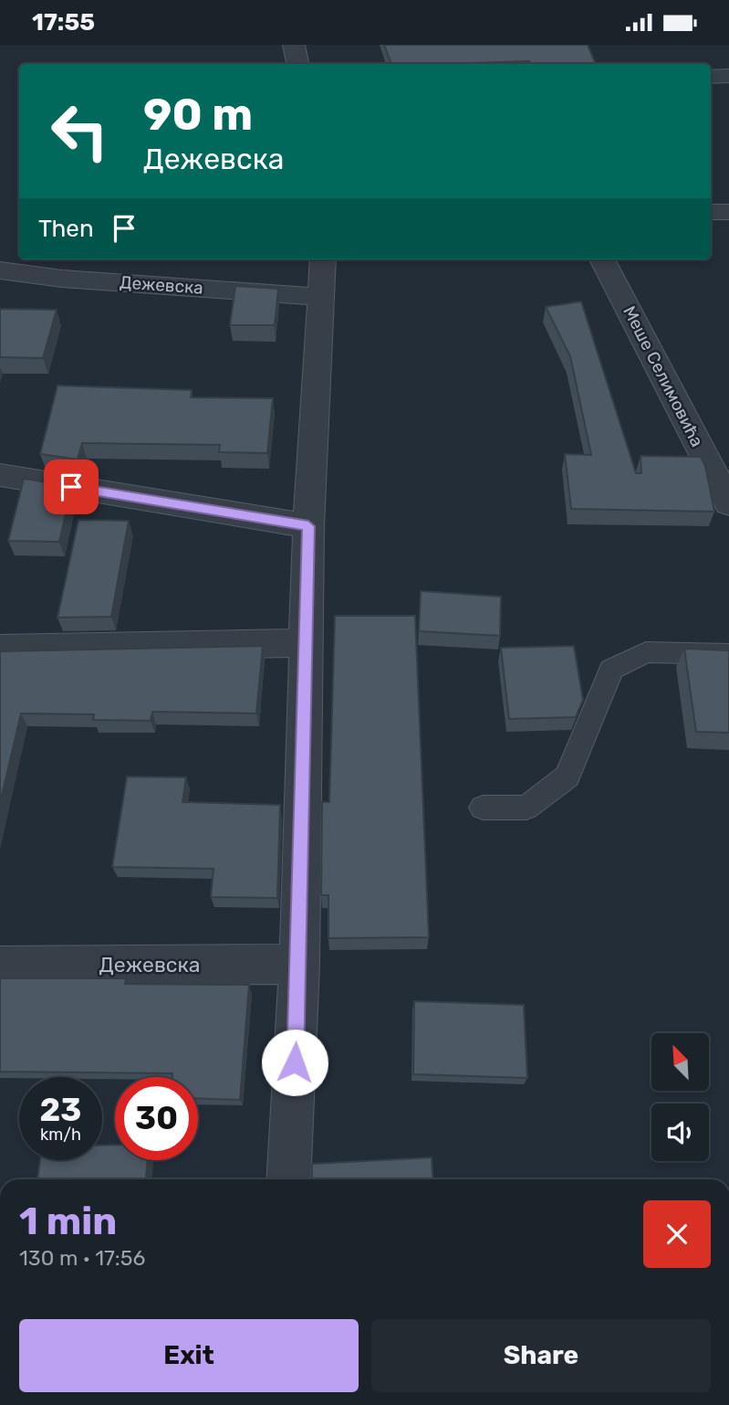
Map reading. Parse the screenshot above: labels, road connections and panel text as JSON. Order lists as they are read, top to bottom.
{
  "streets": {
    "street": ["Дежевска", "Меше Селимовића"]
  },
  "north": "top left",
  "page": {
    "status": "17:55",
    "turn": ["90 m", "Дежевска"],
    "then": "Then",
    "speed": "23 km/h",
    "limit": "30",
    "heading": ["1 min", "130 m · 17:56"],
    "buttons": ["Exit", "Share"]
  }
}
